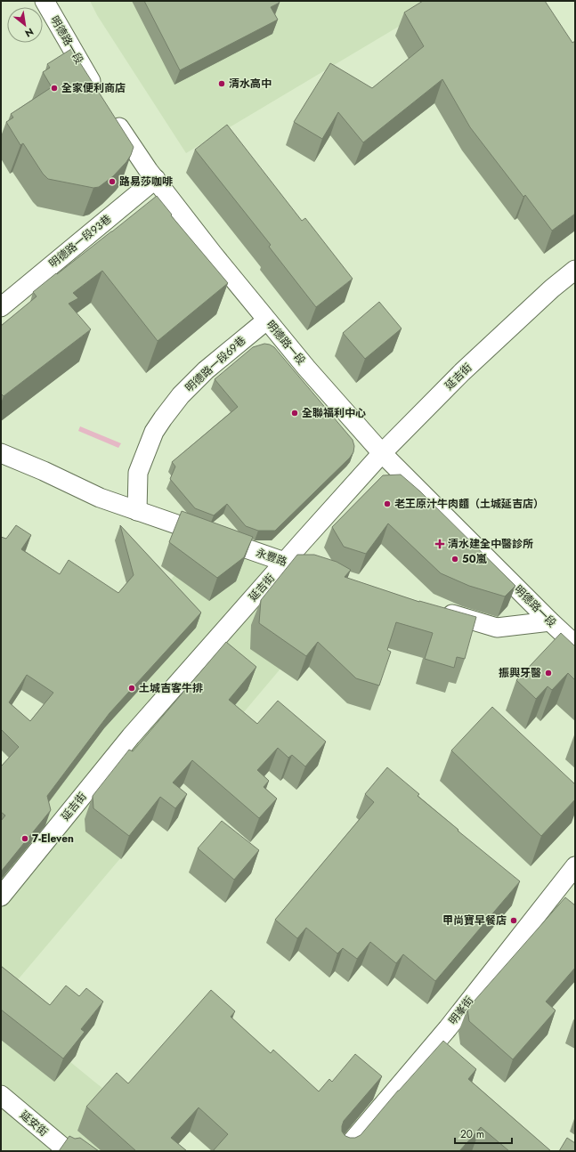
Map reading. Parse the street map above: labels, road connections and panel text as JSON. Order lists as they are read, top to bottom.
{
  "streets": {
    "street": [
      "明德路一段",
      "明德路一段93巷",
      "明德路一段69巷",
      "延吉街",
      "永豐路",
      "明峯街",
      "延安街"
    ]
  },
  "crossings": [
    ["明德路一段", "明德路一段93巷"],
    ["明德路一段", "明德路一段69巷"],
    ["明德路一段", "延吉街"],
    ["明德路一段69巷", "永豐路"],
    ["延吉街", "永豐路"]
  ],
  "places": {
    "other": [
      "清水高中",
      "全家便利商店",
      "路易莎咖啡",
      "全聯福利中心",
      "老王原汁牛肉麵（土城延吉店）",
      "50嵐",
      "振興牙醫",
      "土城吉客牛排",
      "7-Eleven",
      "甲尚寶早餐店"
    ],
    "health": ["清水建全中醫診所"]
  },
  "scale_bar": "20 m",
  "north": "bottom right"
}
